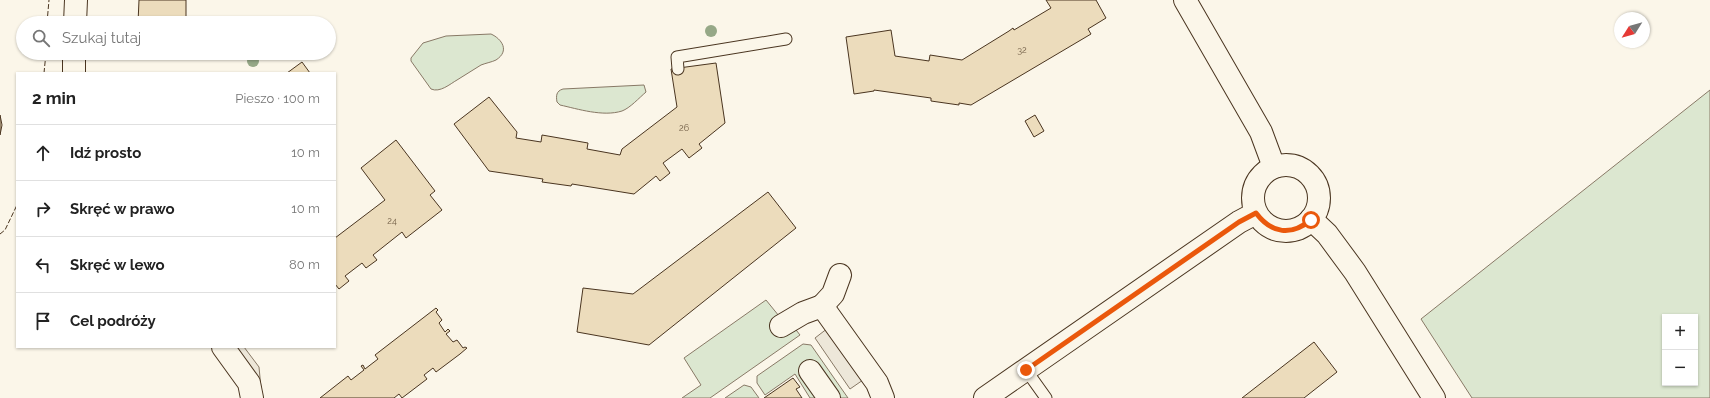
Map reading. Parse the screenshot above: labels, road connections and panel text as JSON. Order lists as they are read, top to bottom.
{
  "house_numbers": ["32", "26", "24"],
  "north": "bottom left",
  "page": {
    "search": "Szukaj tutaj",
    "heading": ["2 min", "Pieszo · 100 m"],
    "list": [
      ["Idź prosto", "10 m"],
      ["Skręć w prawo", "10 m"],
      ["Skręć w lewo", "80 m"],
      "Cel podróży"
    ],
    "map_buttons": ["+", "−"]
  }
}
